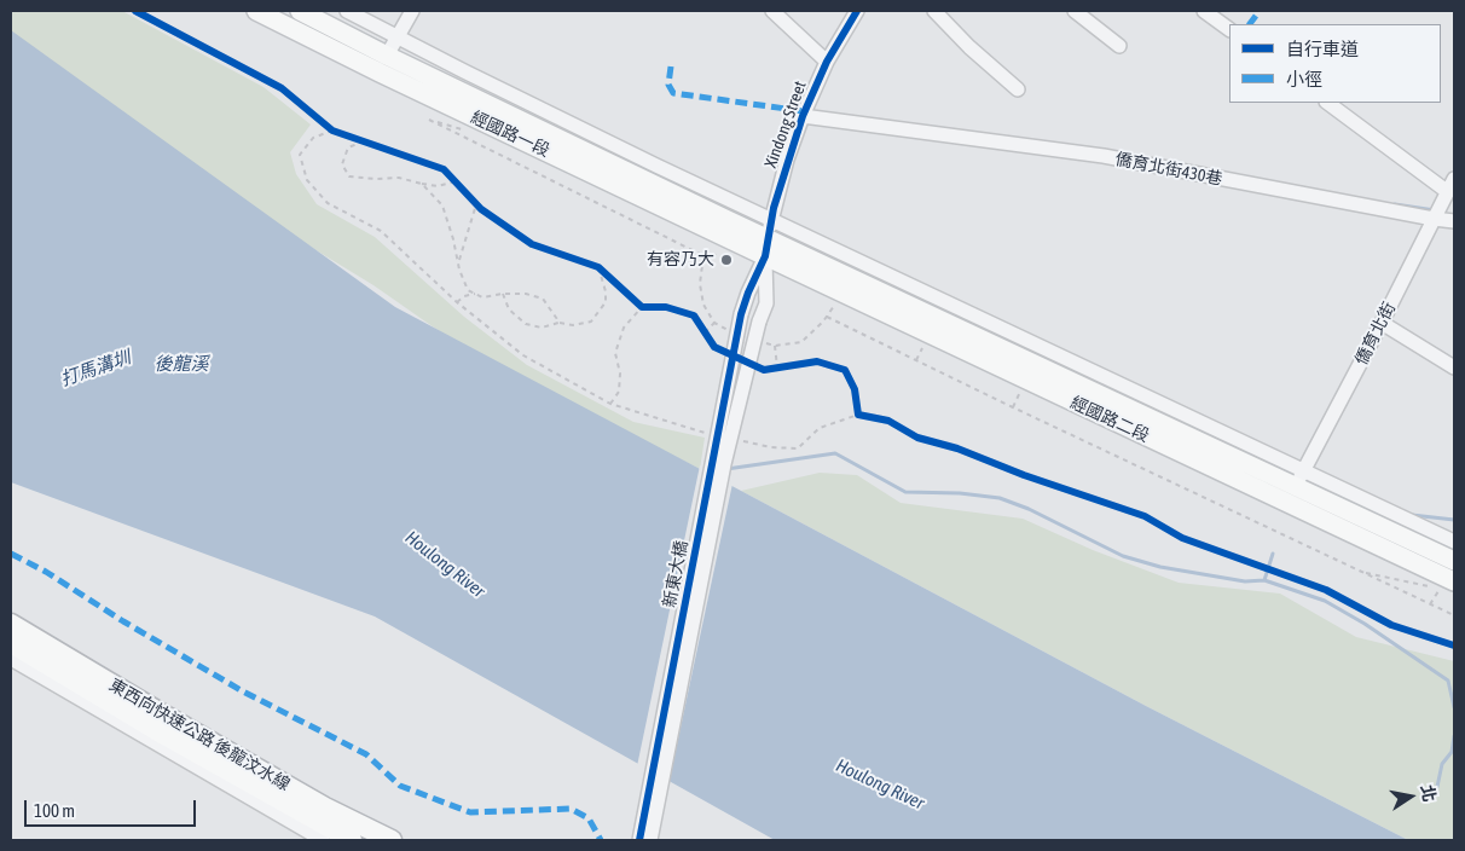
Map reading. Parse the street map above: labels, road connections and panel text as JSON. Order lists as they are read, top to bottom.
{
  "streets": {
    "highway": ["東西向快速公路 後龍汶水線"],
    "main road": ["經國路一段", "經國路二段"],
    "street": [
      "Xindong Street",
      "僑育北街430巷",
      "僑育北街",
      "新東大橋"
    ]
  },
  "crossings": [
    ["Xindong Street", "經國路一段"],
    ["Xindong Street", "僑育北街430巷"],
    ["Xindong Street", "經國路二段"],
    ["Xindong Street", "新東大橋"],
    ["經國路一段", "經國路二段"],
    ["經國路一段", "新東大橋"],
    ["僑育北街430巷", "僑育北街"],
    ["僑育北街", "經國路二段"],
    ["經國路二段", "新東大橋"]
  ],
  "water": ["後龍溪", "打馬溝圳", "Houlong River"],
  "places": ["有容乃大"],
  "legend": ["自行車道", "小徑"],
  "scale_bar": "100 m",
  "north": "right"
}
